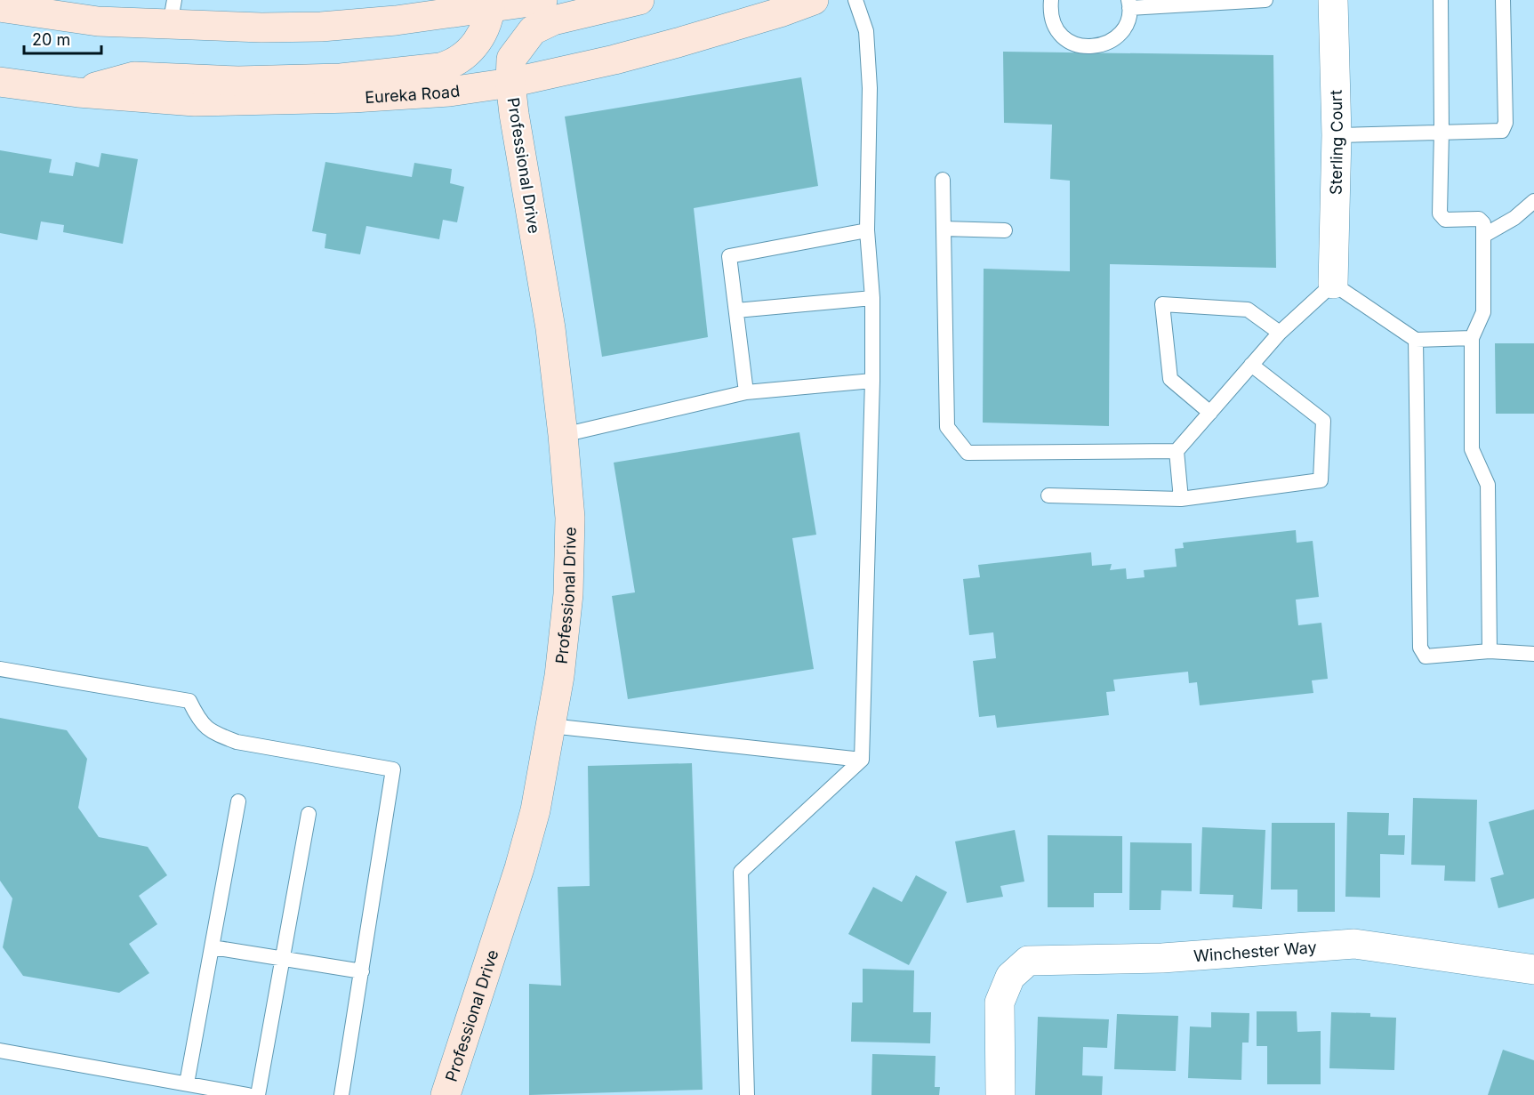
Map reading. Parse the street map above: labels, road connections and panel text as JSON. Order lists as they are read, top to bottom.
{
  "streets": {
    "main road": ["Eureka Road", "Professional Drive"],
    "street": ["Sterling Court", "Winchester Way"]
  },
  "crossings": [
    ["Eureka Road", "Professional Drive"]
  ],
  "scale_bar": "20 m"
}
